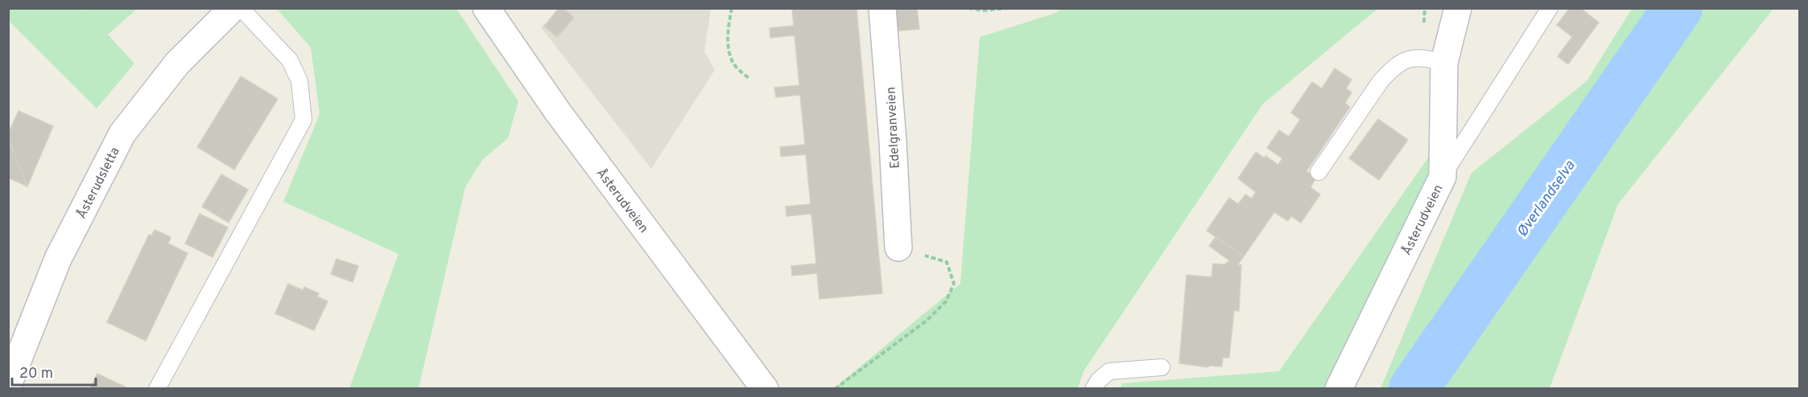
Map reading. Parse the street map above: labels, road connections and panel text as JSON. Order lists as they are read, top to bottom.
{
  "streets": {
    "street": ["Edelgranveien", "Åsterudsletta", "Åsterudveien"]
  },
  "water": ["Øverlandselva"],
  "scale_bar": "20 m"
}
